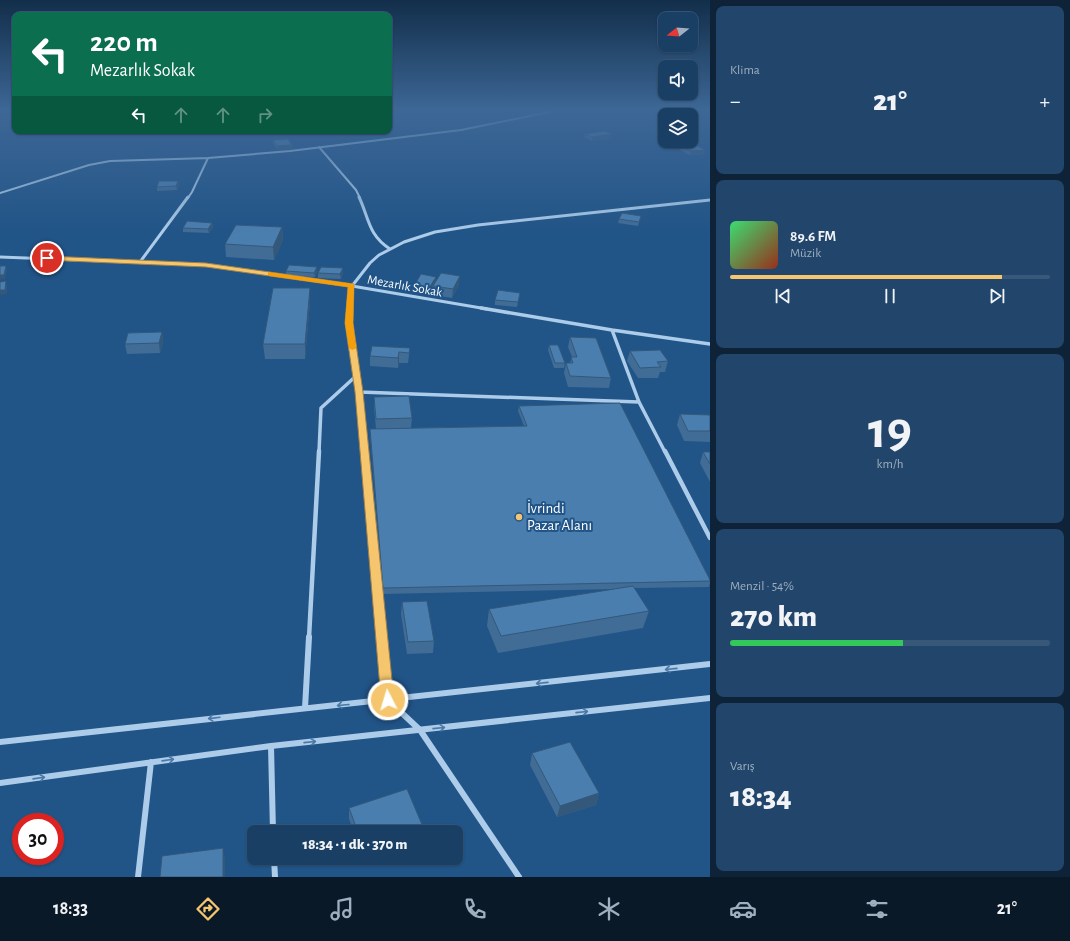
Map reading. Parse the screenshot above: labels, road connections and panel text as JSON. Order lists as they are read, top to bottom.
{
  "streets": {
    "street": ["Mezarlık Sokak"]
  },
  "places": ["İvrindi Pazar Alanı"],
  "north": "left",
  "page": {
    "tile": [
      "Klima",
      ["19", "km/h"],
      ["Menzil · 54%", "270 km"],
      ["Varış", "18:34"]
    ],
    "turn": ["220 m", "Mezarlık Sokak"],
    "heat": ["−", "21°", "+"],
    "song": ["89.6 FM", "Müzik"],
    "limit": "30",
    "trip": "18:34 · 1 dk · 370 m",
    "tabs": ["18:33", "21°"]
  }
}
